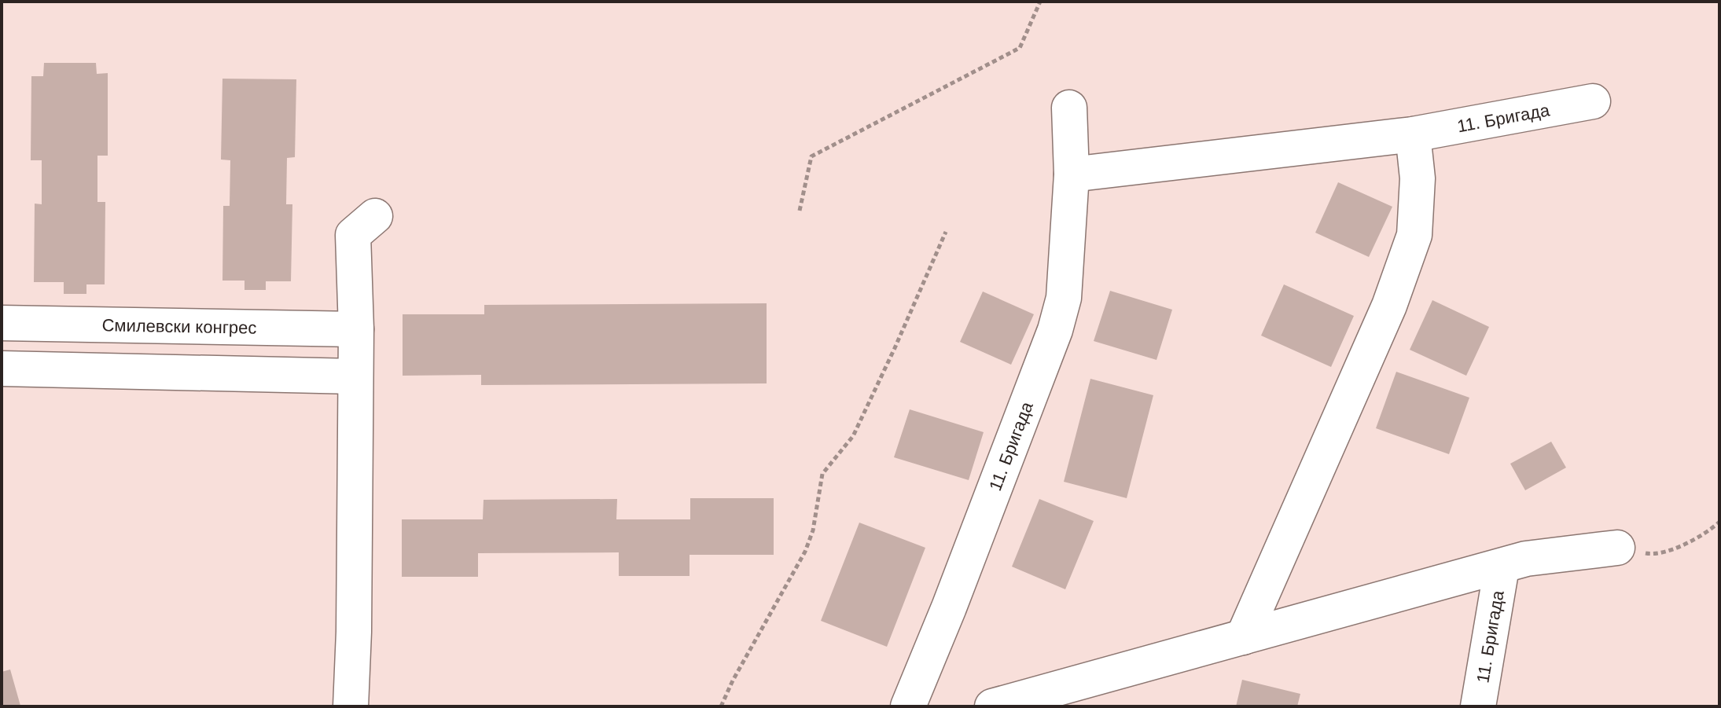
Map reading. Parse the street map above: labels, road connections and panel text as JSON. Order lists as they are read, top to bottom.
{
  "streets": {
    "street": ["11. Бригада", "Смилевски конгрес"]
  }
}
